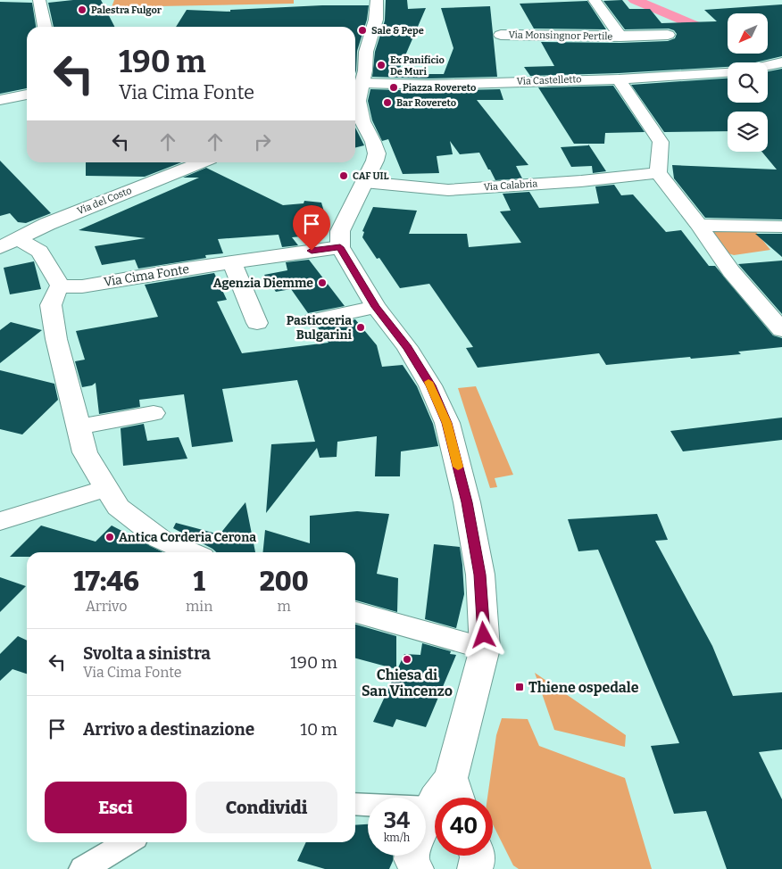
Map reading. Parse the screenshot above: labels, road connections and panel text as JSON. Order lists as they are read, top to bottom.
{
  "streets": {
    "street": [
      "Via Monsingnor Pertile",
      "Via Castelletto",
      "Via Calabria",
      "Via del Costo",
      "Via Cima Fonte"
    ]
  },
  "places": {
    "other": [
      "Palestra Fulgor",
      "Sale & Pepe",
      "Ex Panificio De Muri",
      "Piazza Rovereto",
      "Bar Rovereto",
      "CAF UIL",
      "Agenzia Diemme",
      "Pasticceria Bulgarini",
      "Antica Corderia Cerona",
      "Chiesa di San Vincenzo"
    ],
    "transit": ["Thiene ospedale"]
  },
  "north": "bottom left",
  "page": {
    "turn": ["190 m", "Via Cima Fonte"],
    "eta": [
      "17:46",
      "Arrivo",
      "1",
      "min",
      "200",
      "m"
    ],
    "list": [
      {
        "name": "Svolta a sinistra",
        "note": "Via Cima Fonte",
        "value": "190 m"
      },
      {
        "name": "Arrivo a destinazione",
        "value": "10 m"
      }
    ],
    "buttons": ["Esci", "Condividi"],
    "speed": "34 km/h",
    "limit": "40"
  }
}
